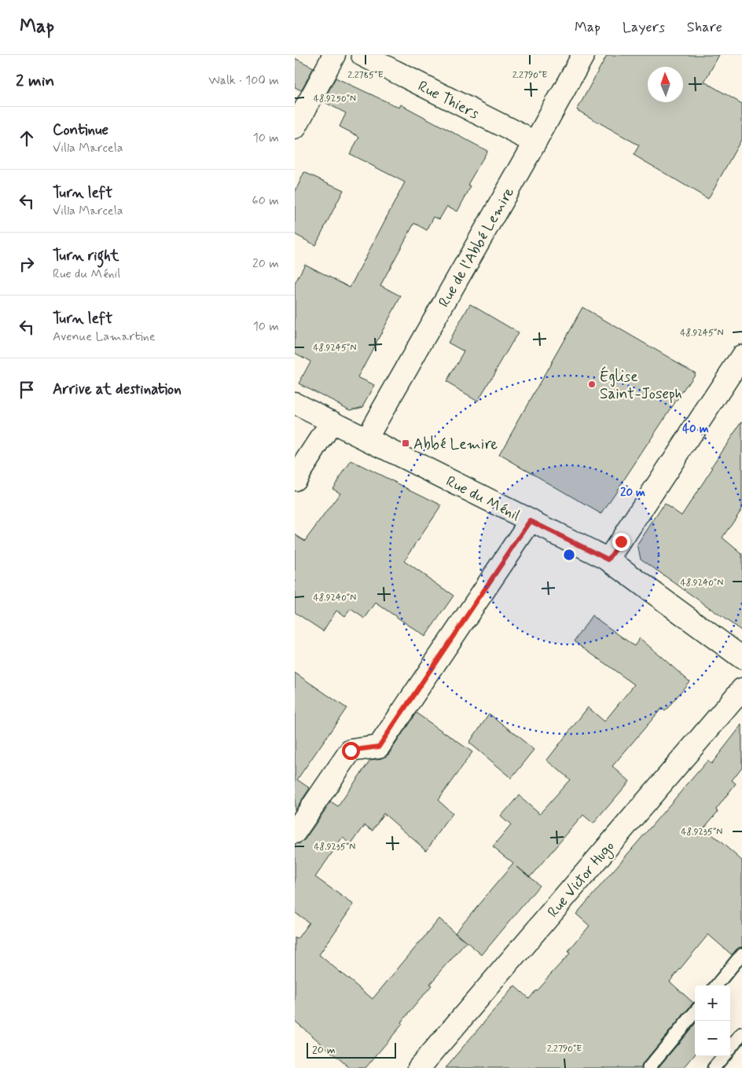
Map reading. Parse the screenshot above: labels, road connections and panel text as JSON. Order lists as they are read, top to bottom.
{
  "streets": {
    "street": [
      "Rue Thiers",
      "Rue de l'Abbé Lemire",
      "Rue du Ménil",
      "Rue Victor Hugo"
    ]
  },
  "crossings": [
    ["Rue Thiers", "Rue de l'Abbé Lemire"],
    ["Rue de l'Abbé Lemire", "Rue du Ménil"]
  ],
  "places": {
    "other": ["Église Saint-Joseph"],
    "transit": ["Abbé Lemire"]
  },
  "scale_bar": "20 m",
  "north": "top",
  "page": {
    "header": "Map",
    "nav": ["Map", "Layers", "Share"],
    "heading": ["2 min", "Walk · 100 m"],
    "list": [
      ["Continue", "Villa Marcela", "10 m"],
      ["Turn left", "Villa Marcela", "60 m"],
      ["Turn right", "Rue du Ménil", "20 m"],
      ["Turn left", "Avenue Lamartine", "10 m"],
      "Arrive at destination"
    ],
    "map_buttons": ["+", "−"],
    "scale": "20 m"
  },
  "coordinates": [
    "2.2785°E",
    "2.2790°E",
    "48.9250°N",
    "48.9245°N",
    "48.9240°N",
    "48.9235°N"
  ],
  "rings": ["40 m", "20 m"]
}
